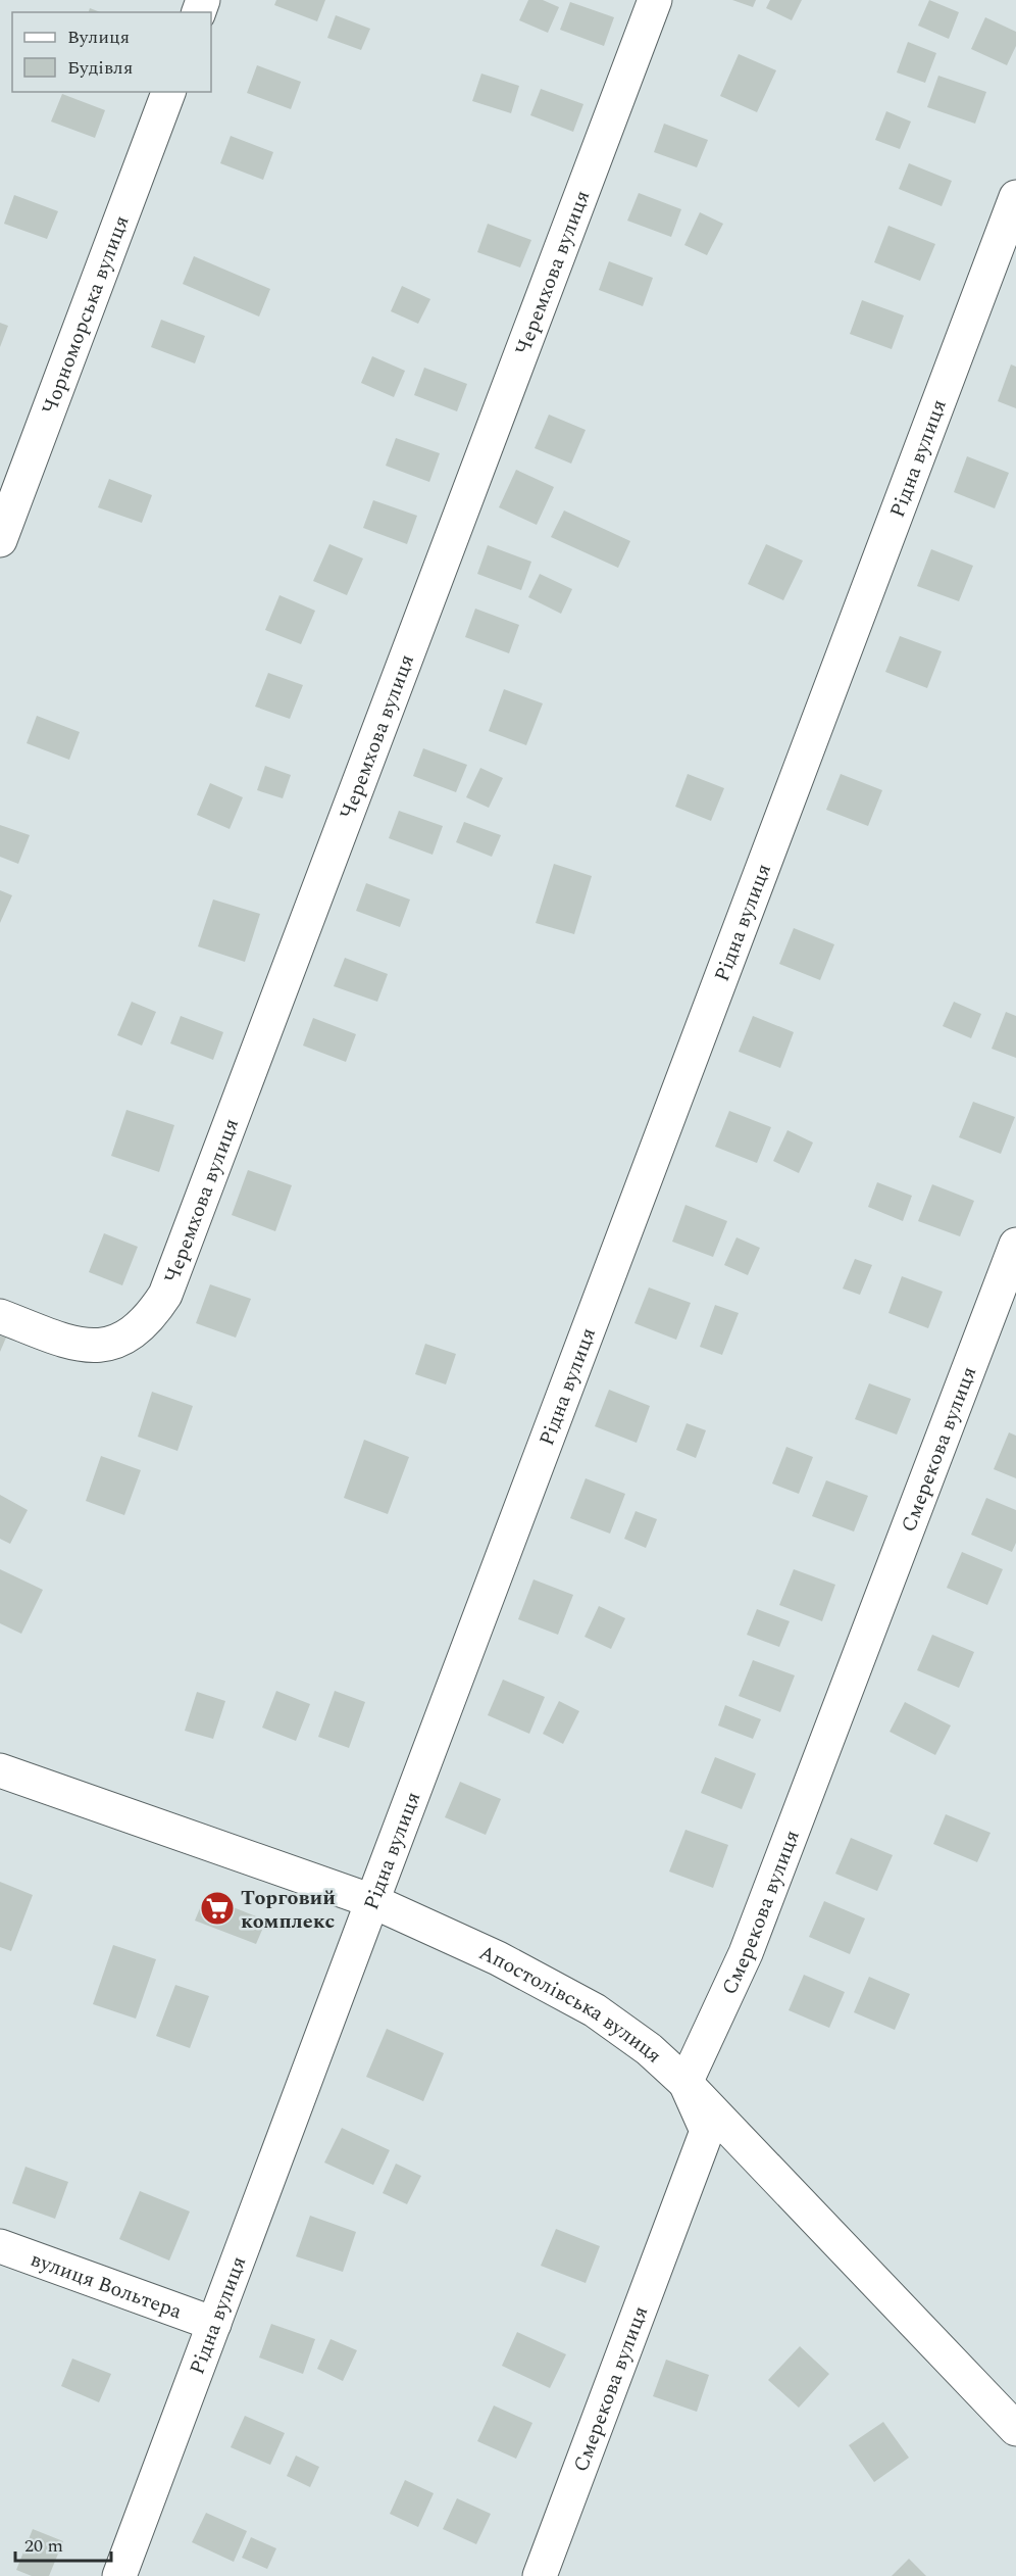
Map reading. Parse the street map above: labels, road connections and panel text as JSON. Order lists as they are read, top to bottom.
{
  "streets": {
    "street": [
      "Черемхова вулиця",
      "Чорноморська вулиця",
      "Рідна вулиця",
      "Смерекова вулиця",
      "Апостолівська вулиця",
      "вулиця Вольтера"
    ]
  },
  "crossings": [
    ["Рідна вулиця", "Апостолівська вулиця"],
    ["Рідна вулиця", "вулиця Вольтера"],
    ["Смерекова вулиця", "Апостолівська вулиця"]
  ],
  "places": {
    "supermarket": ["Торговий комплекс"]
  },
  "legend": ["Вулиця", "Будівля"],
  "scale_bar": "20 m"
}
